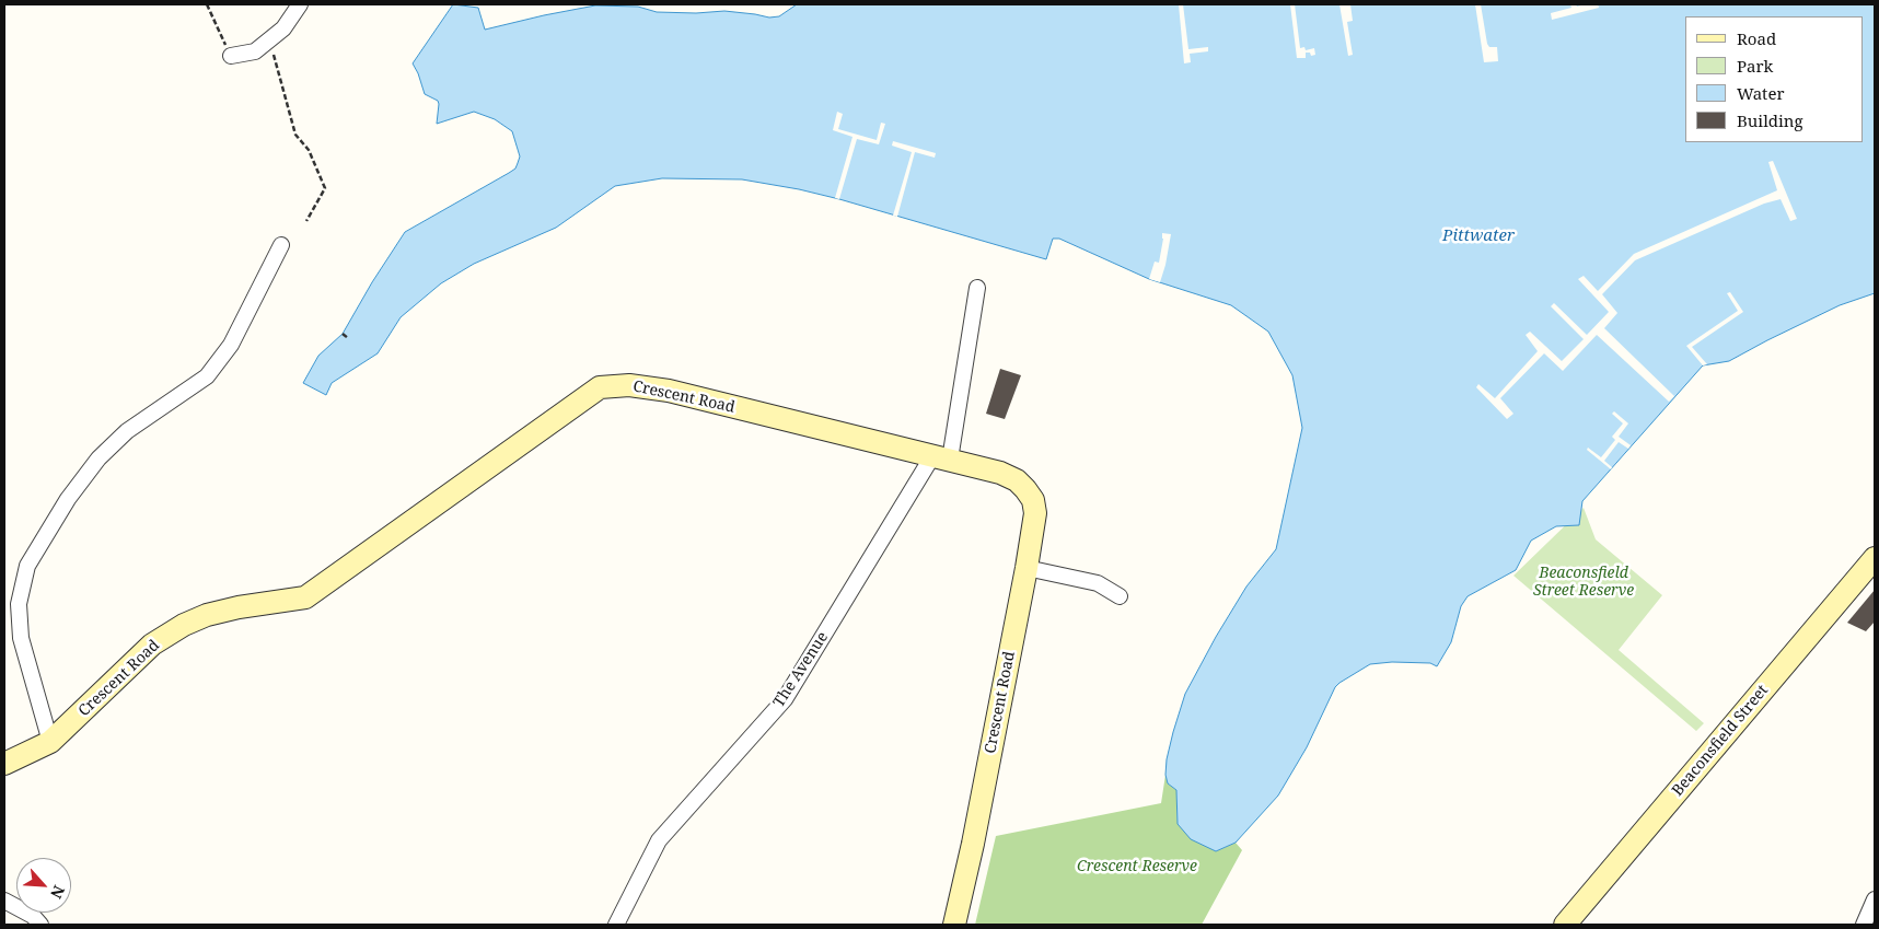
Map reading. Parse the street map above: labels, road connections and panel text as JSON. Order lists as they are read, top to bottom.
{
  "streets": {
    "street": ["Crescent Road", "The Avenue", "Beaconsfield Street"]
  },
  "crossings": [
    ["Crescent Road", "The Avenue"]
  ],
  "water": ["Pittwater"],
  "parks": ["Beaconsfield Street Reserve", "Crescent Reserve"],
  "legend": [
    "Road",
    "Park",
    "Water",
    "Building"
  ],
  "north": "bottom right"
}
